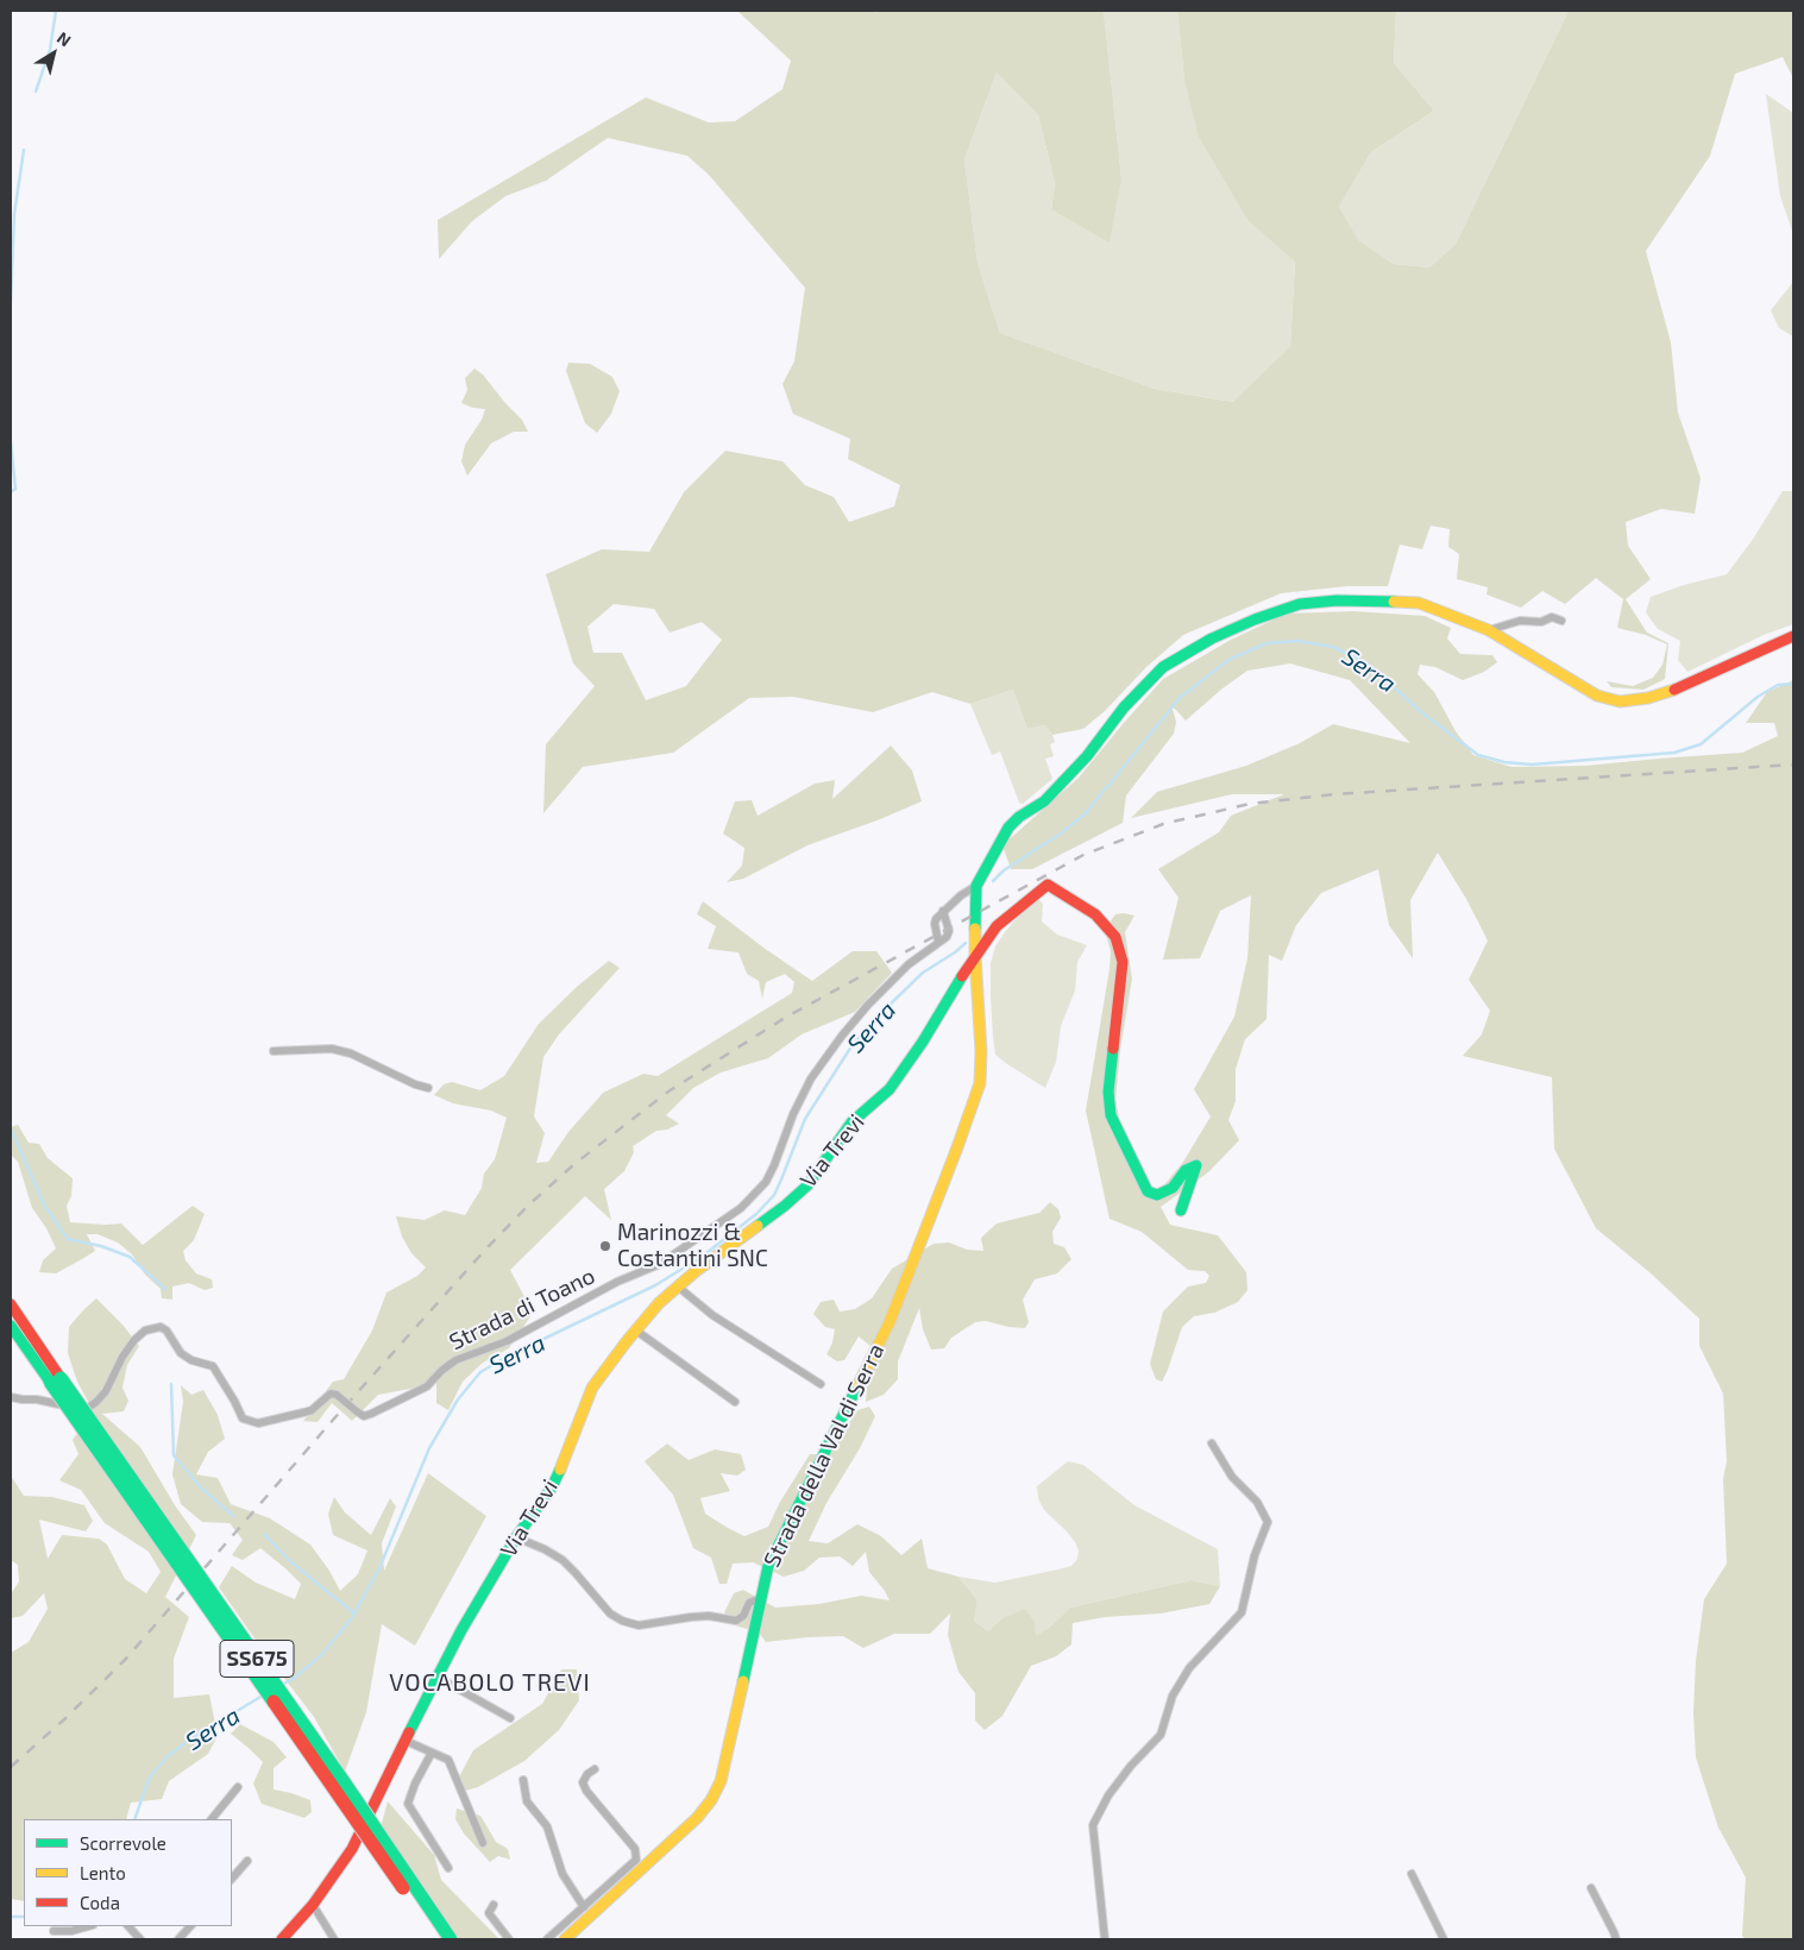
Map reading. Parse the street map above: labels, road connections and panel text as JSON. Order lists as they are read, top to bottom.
{
  "streets": {
    "main road": ["Via Trevi", "Strada della Val di Serra", "SS675"],
    "street": ["Strada di Toano"]
  },
  "crossings": [
    ["Via Trevi", "Strada della Val di Serra"]
  ],
  "districts": ["VOCABOLO TREVI"],
  "water": ["Serra"],
  "places": ["Marinozzi & Costantini SNC"],
  "legend": ["Scorrevole", "Lento", "Coda"],
  "north": "top right"
}
